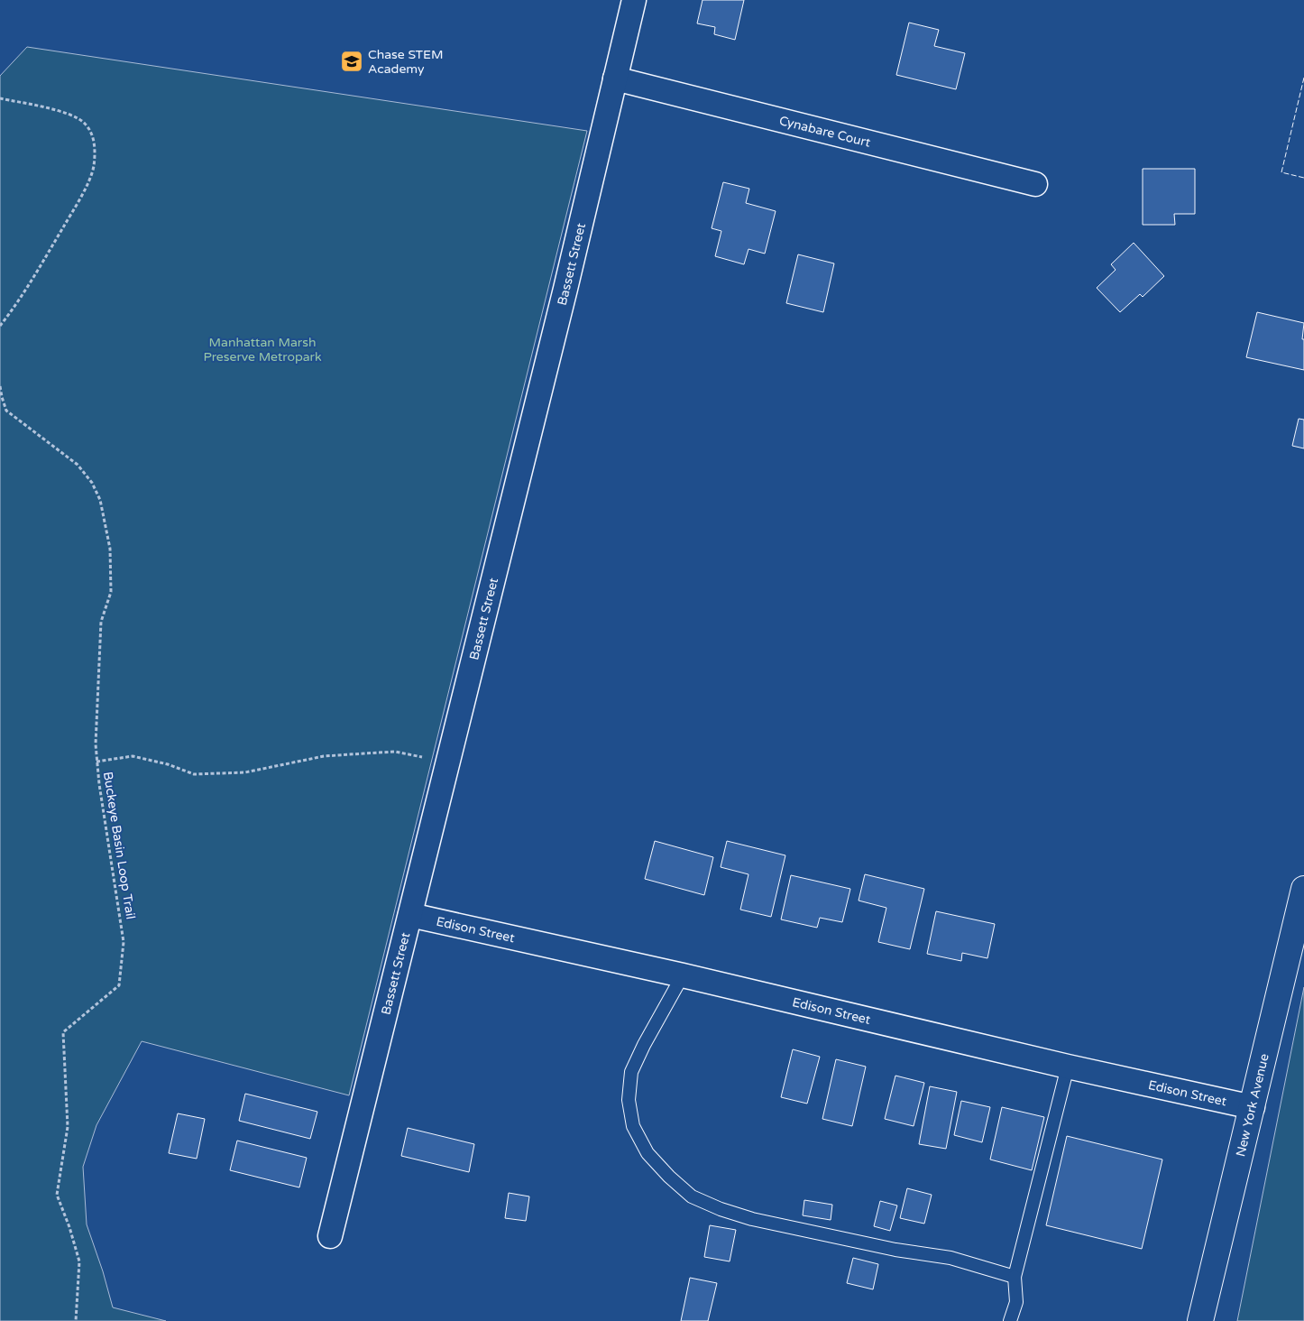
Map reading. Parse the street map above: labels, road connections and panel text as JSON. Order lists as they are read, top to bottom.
{
  "streets": {
    "street": [
      "Cynabare Court",
      "Bassett Street",
      "Edison Street",
      "New York Avenue"
    ],
    "path": ["Buckeye Basin Loop Trail"]
  },
  "crossings": [
    ["Cynabare Court", "Bassett Street"],
    ["Bassett Street", "Edison Street"],
    ["Edison Street", "New York Avenue"]
  ],
  "parks": ["Manhattan Marsh Preserve Metropark"],
  "places": {
    "school or university": ["Chase STEM Academy"]
  }
}
